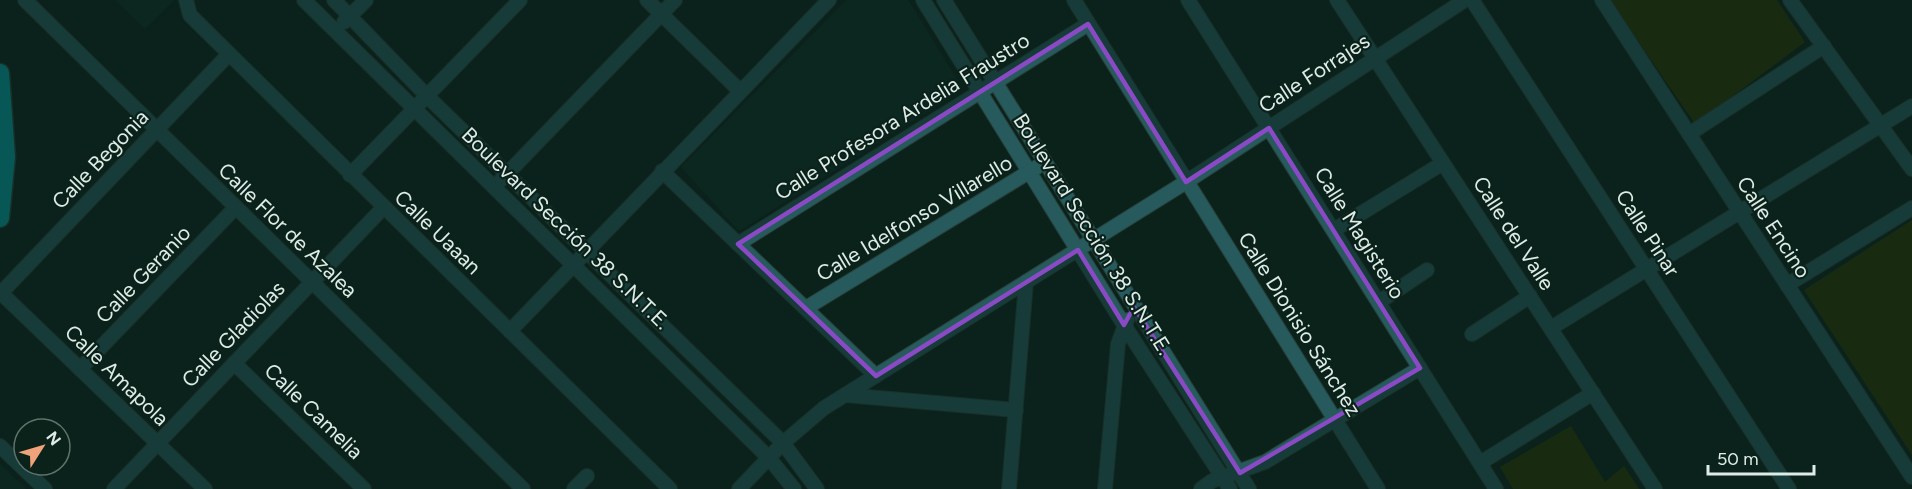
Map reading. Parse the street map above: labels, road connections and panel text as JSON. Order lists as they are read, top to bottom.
{
  "streets": {
    "street": [
      "Calle Forrajes",
      "Calle Profesora Ardelia Fraustro",
      "Calle Begonia",
      "Calle Idelfonso Villarello",
      "Calle Encino",
      "Boulevard Sección 38 S.N.T.E.",
      "Calle Flor de Azalea",
      "Calle Uaaan",
      "Calle Magisterio",
      "Calle del Valle",
      "Calle Pinar",
      "Calle Geranio",
      "Calle Dionisio Sánchez",
      "Calle Gladiolas",
      "Calle Amapola",
      "Calle Camelia"
    ]
  },
  "crossings": [
    ["Calle Forrajes", "Boulevard Sección 38 S.N.T.E."],
    ["Calle Forrajes", "Calle Magisterio"],
    ["Calle Forrajes", "Calle del Valle"],
    ["Calle Forrajes", "Calle Dionisio Sánchez"],
    ["Calle Profesora Ardelia Fraustro", "Boulevard Sección 38 S.N.T.E."],
    ["Calle Profesora Ardelia Fraustro", "Calle Dionisio Sánchez"],
    ["Calle Begonia", "Calle Flor de Azalea"],
    ["Calle Begonia", "Calle Uaaan"],
    ["Calle Begonia", "Calle Amapola"],
    ["Calle Idelfonso Villarello", "Boulevard Sección 38 S.N.T.E."],
    ["Calle Flor de Azalea", "Calle Geranio"],
    ["Calle Flor de Azalea", "Calle Gladiolas"],
    ["Calle Uaaan", "Calle Gladiolas"],
    ["Calle Geranio", "Calle Amapola"],
    ["Calle Gladiolas", "Calle Amapola"],
    ["Calle Gladiolas", "Calle Camelia"]
  ],
  "scale_bar": "50 m",
  "north": "top right"
}
